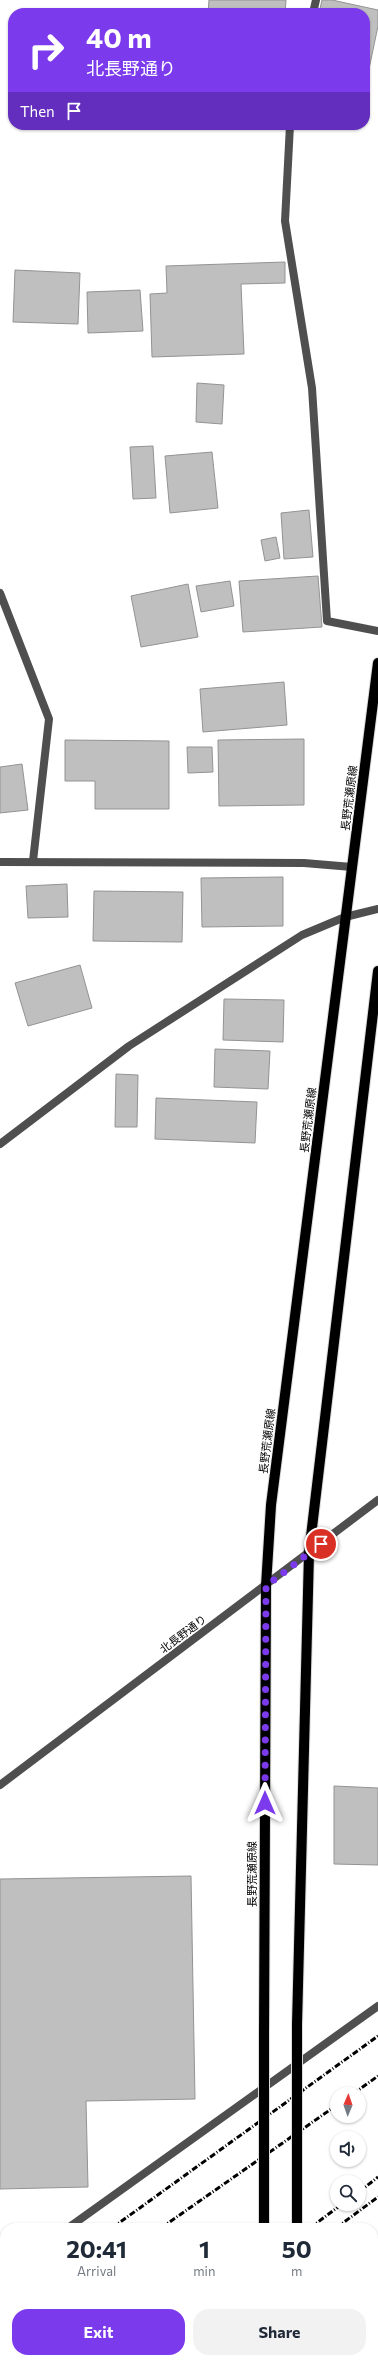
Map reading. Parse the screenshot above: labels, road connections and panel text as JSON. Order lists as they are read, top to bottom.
{
  "streets": {
    "main road": ["長野荒瀬原線"],
    "street": ["北長野通り"]
  },
  "crossings": [
    ["長野荒瀬原線", "北長野通り"]
  ],
  "north": "top",
  "page": {
    "turn": ["40 m", "北長野通り"],
    "then": "Then",
    "eta": [
      "20:41",
      "Arrival",
      "1",
      "min",
      "50",
      "m"
    ],
    "buttons": ["Exit", "Share"]
  }
}
